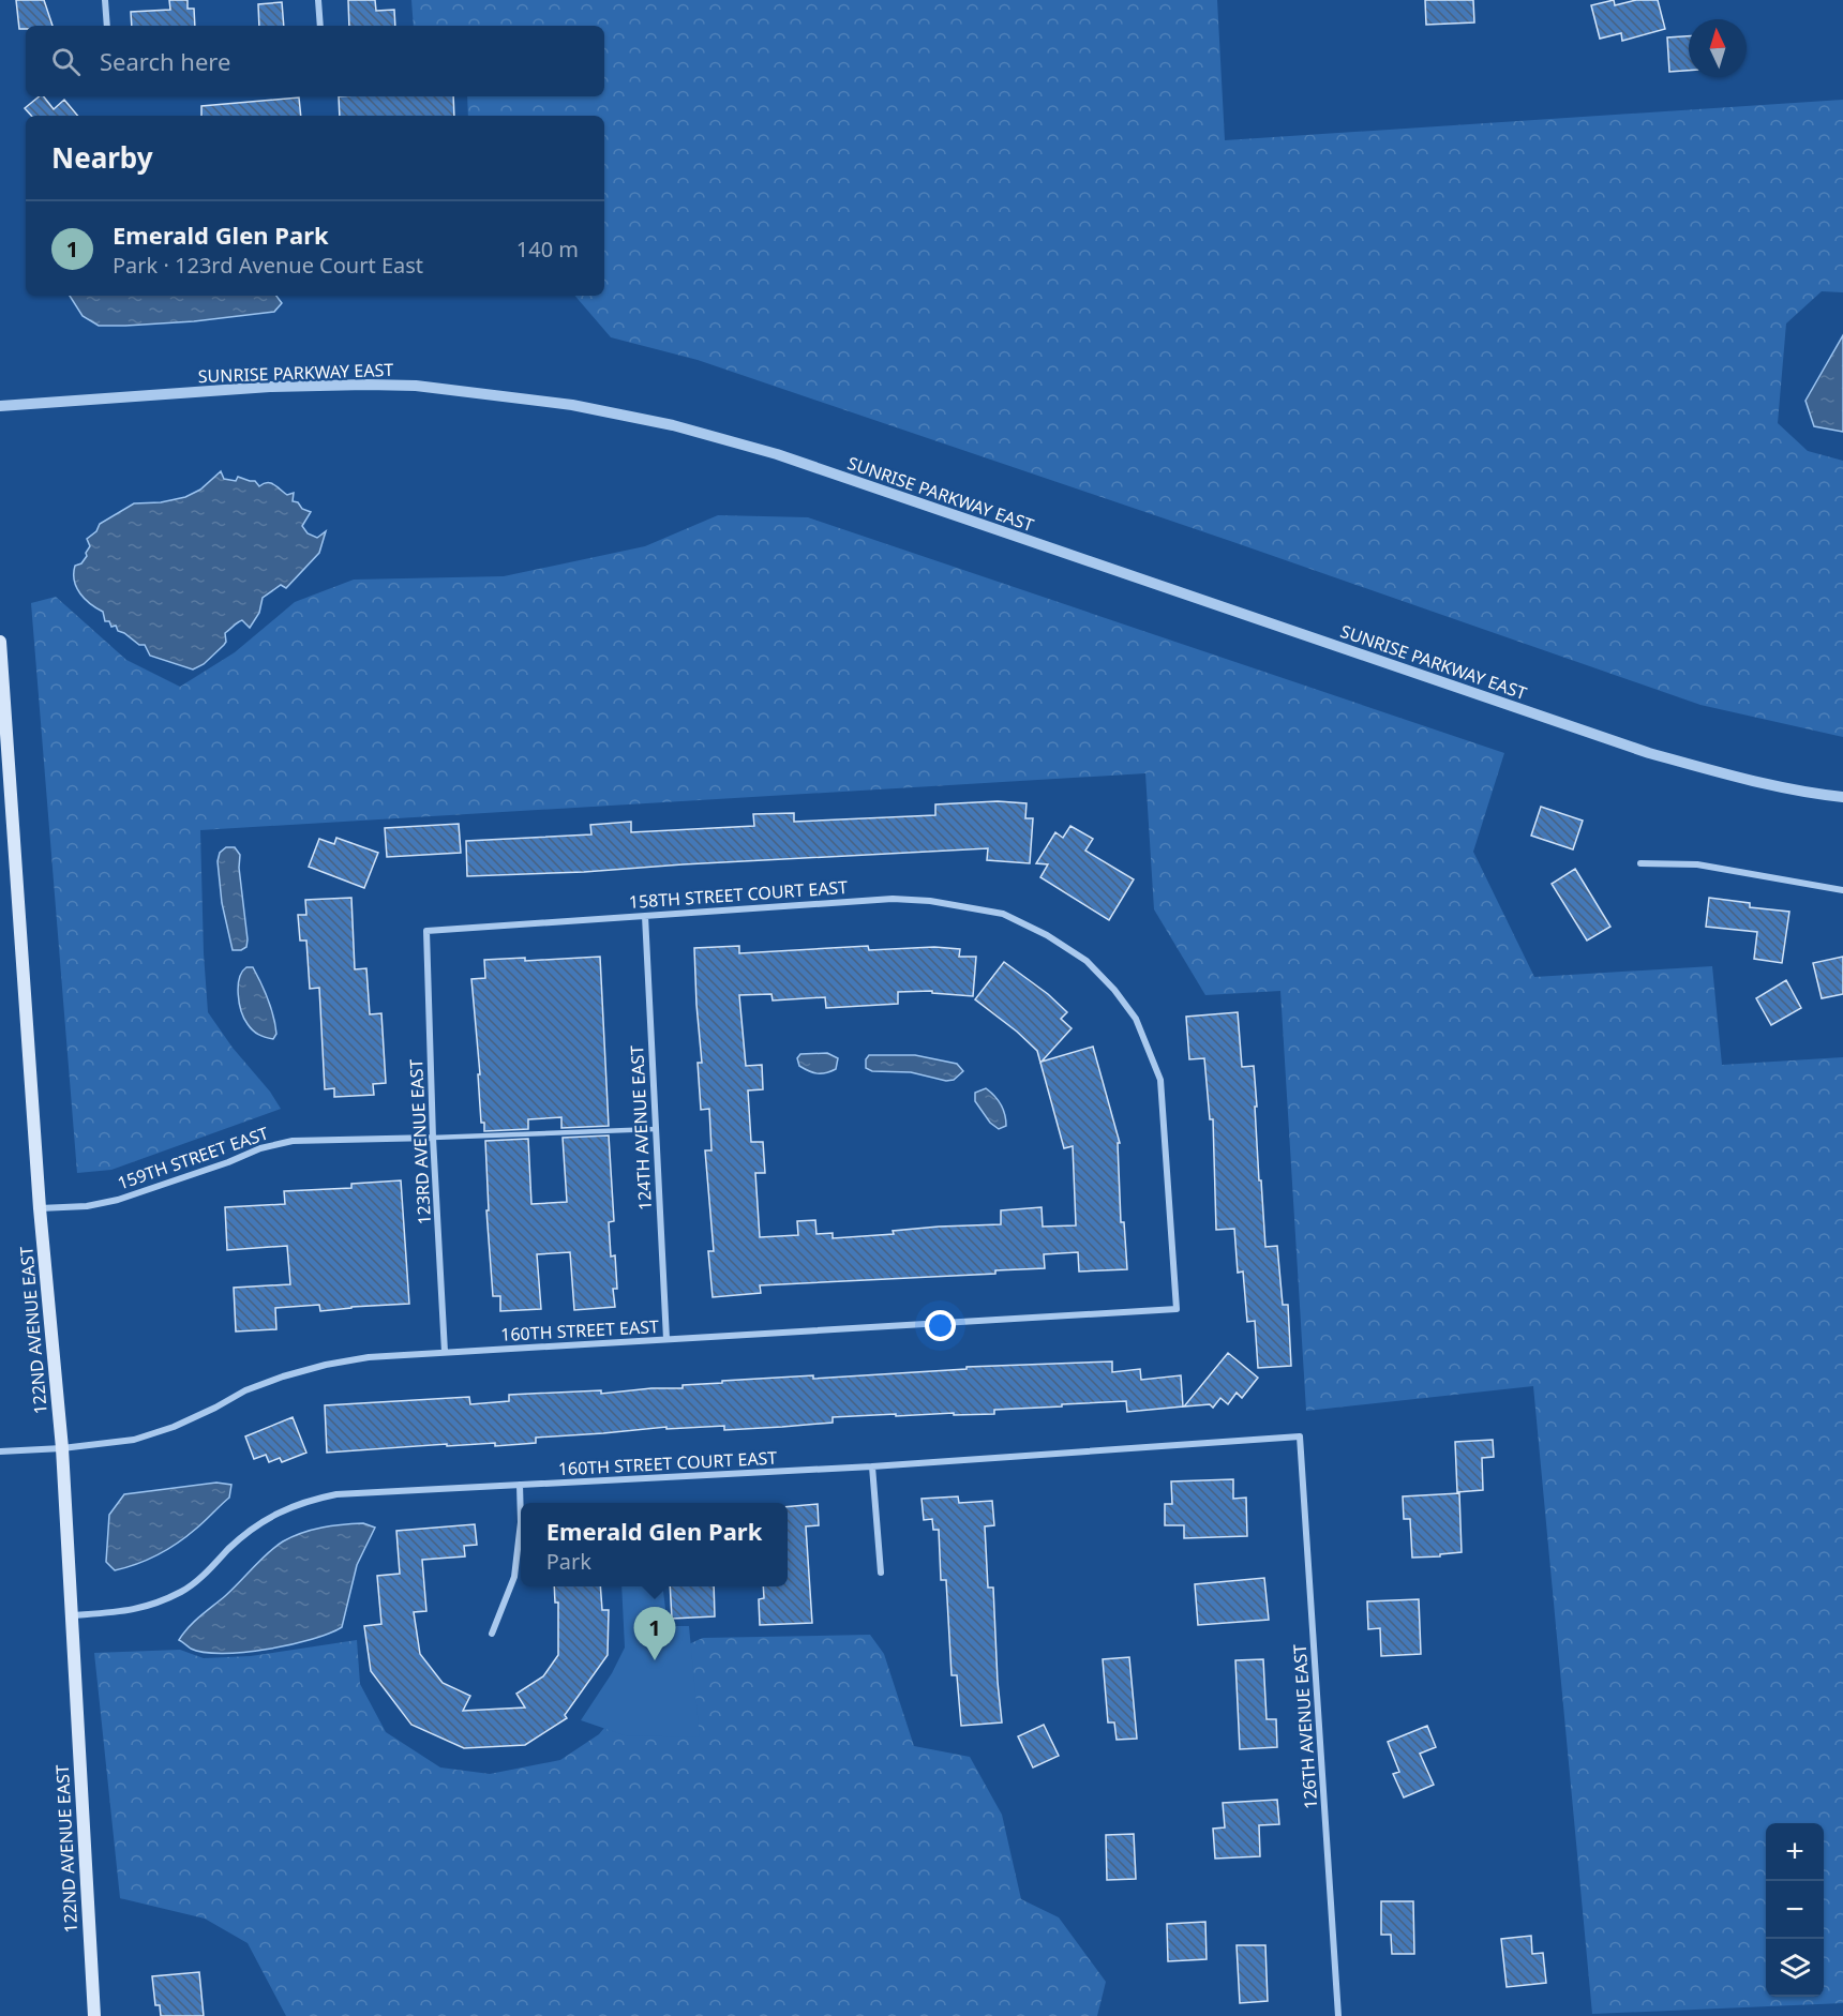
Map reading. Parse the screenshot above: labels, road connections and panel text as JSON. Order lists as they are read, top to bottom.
{
  "streets": {
    "main road": ["122ND AVENUE EAST"],
    "street": [
      "SUNRISE PARKWAY EAST",
      "158TH STREET COURT EAST",
      "124TH AVENUE EAST",
      "123RD AVENUE EAST",
      "159TH STREET EAST",
      "160TH STREET EAST",
      "160TH STREET COURT EAST",
      "126TH AVENUE EAST"
    ]
  },
  "crossings": [
    ["158TH STREET COURT EAST", "124TH AVENUE EAST"],
    ["158TH STREET COURT EAST", "123RD AVENUE EAST"],
    ["158TH STREET COURT EAST", "160TH STREET EAST"],
    ["124TH AVENUE EAST", "160TH STREET EAST"],
    ["123RD AVENUE EAST", "159TH STREET EAST"],
    ["123RD AVENUE EAST", "160TH STREET EAST"],
    ["159TH STREET EAST", "122ND AVENUE EAST"],
    ["122ND AVENUE EAST", "160TH STREET EAST"],
    ["122ND AVENUE EAST", "160TH STREET COURT EAST"],
    ["160TH STREET COURT EAST", "126TH AVENUE EAST"]
  ],
  "north": "top",
  "page": {
    "search": "Search here",
    "heading": "Nearby",
    "list": [
      {
        "mark": "1",
        "name": "Emerald Glen Park",
        "note": "Park · 123rd Avenue Court East",
        "value": "140 m"
      }
    ],
    "popup": ["Emerald Glen Park", "Park"],
    "pins": "1",
    "map_buttons": ["+", "−"]
  }
}
